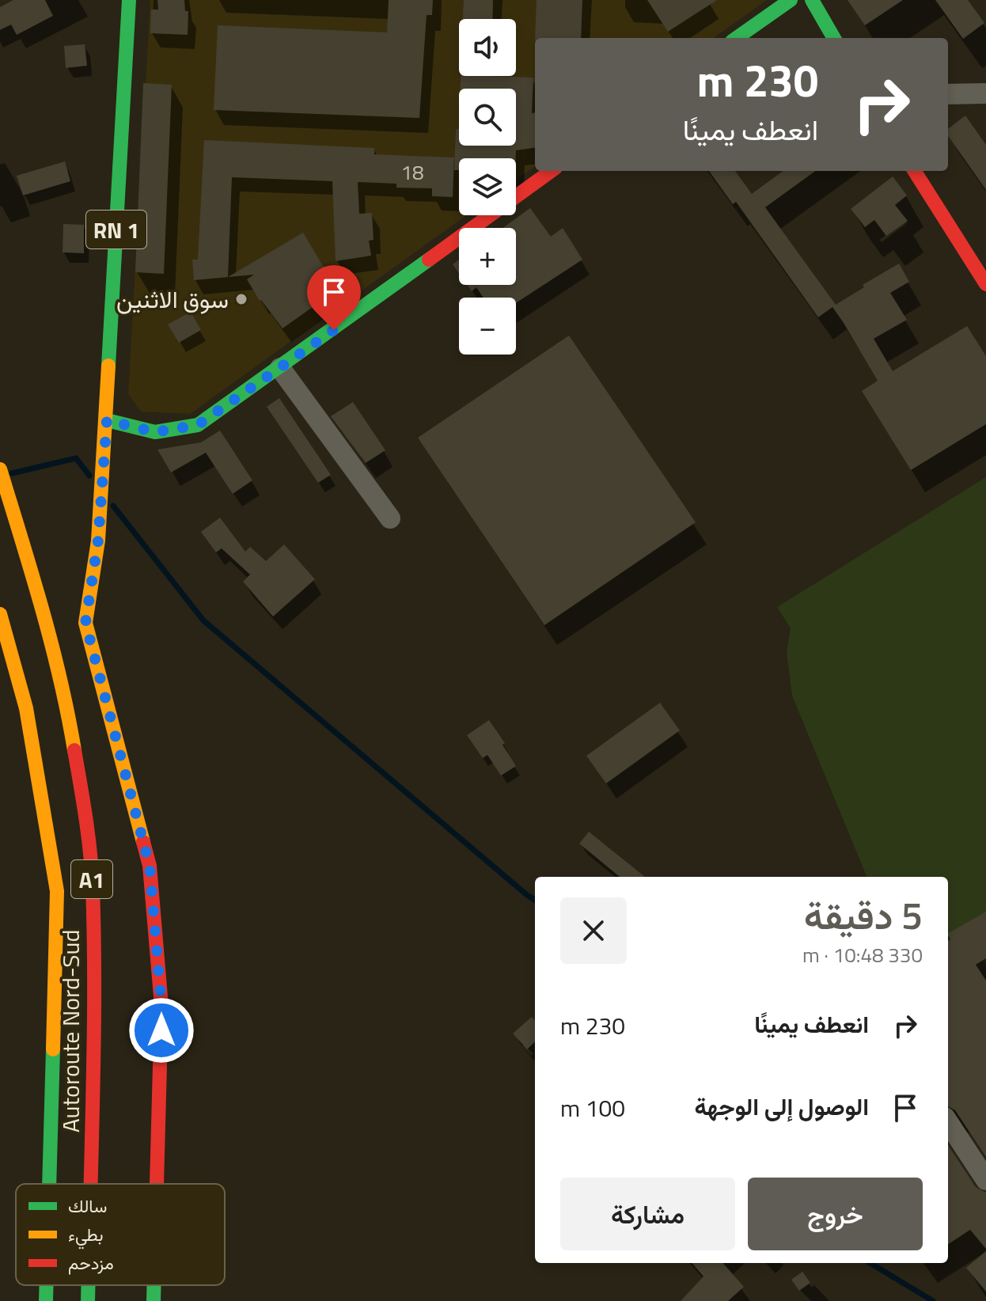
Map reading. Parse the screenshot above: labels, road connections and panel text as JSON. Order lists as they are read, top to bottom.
{
  "streets": {
    "main road": ["RN 1", "A1", "Autoroute Nord-Sud"]
  },
  "places": ["ﺳﻮق اﻻﺛﻨﻴﻦ"],
  "house_numbers": ["18"],
  "legend": ["سالك", "بطيء", "مزدحم"],
  "page": {
    "map_buttons": ["+", "−"],
    "turn": ["230 m", "انعطف يمينًا"],
    "heading": ["5 دقيقة", "330 m · 10:48"],
    "list": [
      {
        "name": "انعطف يمينًا",
        "value": "230 m"
      },
      {
        "name": "الوصول إلى الوجهة",
        "value": "100 m"
      }
    ],
    "buttons": ["خروج", "مشاركة"]
  }
}
